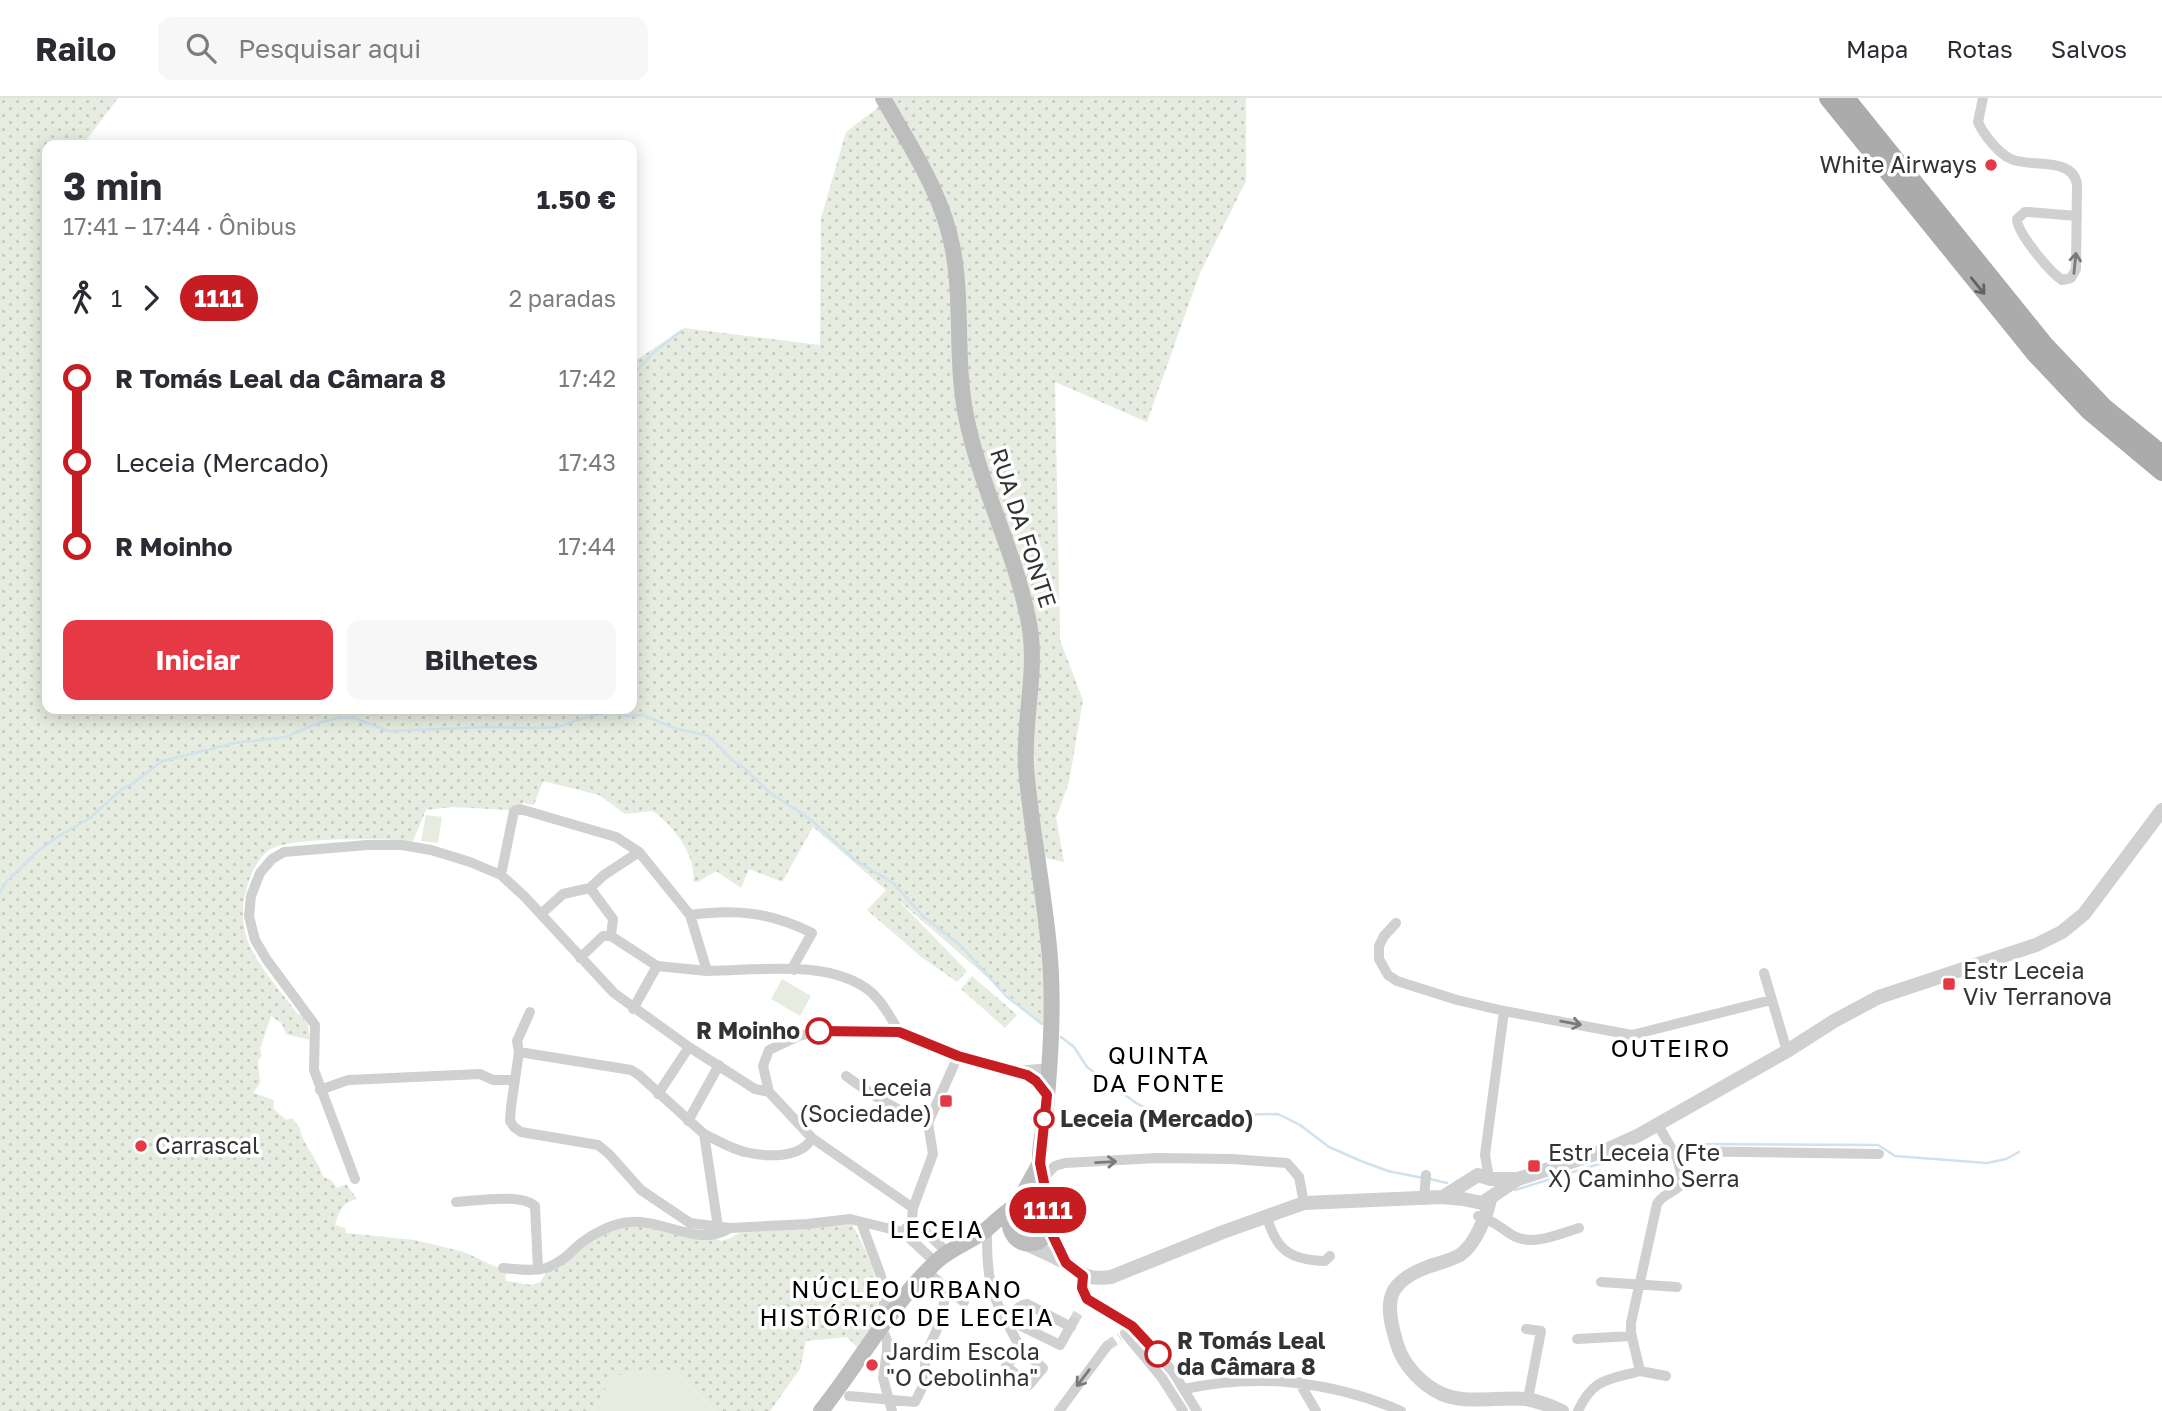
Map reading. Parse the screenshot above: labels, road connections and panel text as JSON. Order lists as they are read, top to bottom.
{
  "streets": {
    "main road": ["RUA DA FONTE"]
  },
  "districts": [
    "OUTEIRO",
    "QUINTA DA FONTE",
    "LECEIA",
    "NÚCLEO URBANO HISTÓRICO DE LECEIA"
  ],
  "places": {
    "other": [
      "White Airways",
      "R Moinho",
      "Leceia (Mercado)",
      "Carrascal",
      "R Tomás Leal da Câmara 8",
      "Jardim Escola \"O Cebolinha\""
    ],
    "transit": ["Estr Leceia Viv Terranova", "Leceia (Sociedade)", "Estr Leceia (Fte X) Caminho Serra"]
  },
  "lines": ["bus line 1111"],
  "page": {
    "header": "Railo",
    "search": "Pesquisar aqui",
    "nav": ["Mapa", "Rotas", "Salvos"],
    "on_map": "1111",
    "heading": ["3 min", "17:41 – 17:44 · Ônibus", "1.50 €"],
    "legs": ["1", "1111", "2 paradas"],
    "list": [
      {
        "name": "R Tomás Leal da Câmara 8",
        "value": "17:42"
      },
      {
        "name": "Leceia (Mercado)",
        "value": "17:43"
      },
      {
        "name": "R Moinho",
        "value": "17:44"
      }
    ],
    "buttons": ["Iniciar", "Bilhetes"]
  }
}
